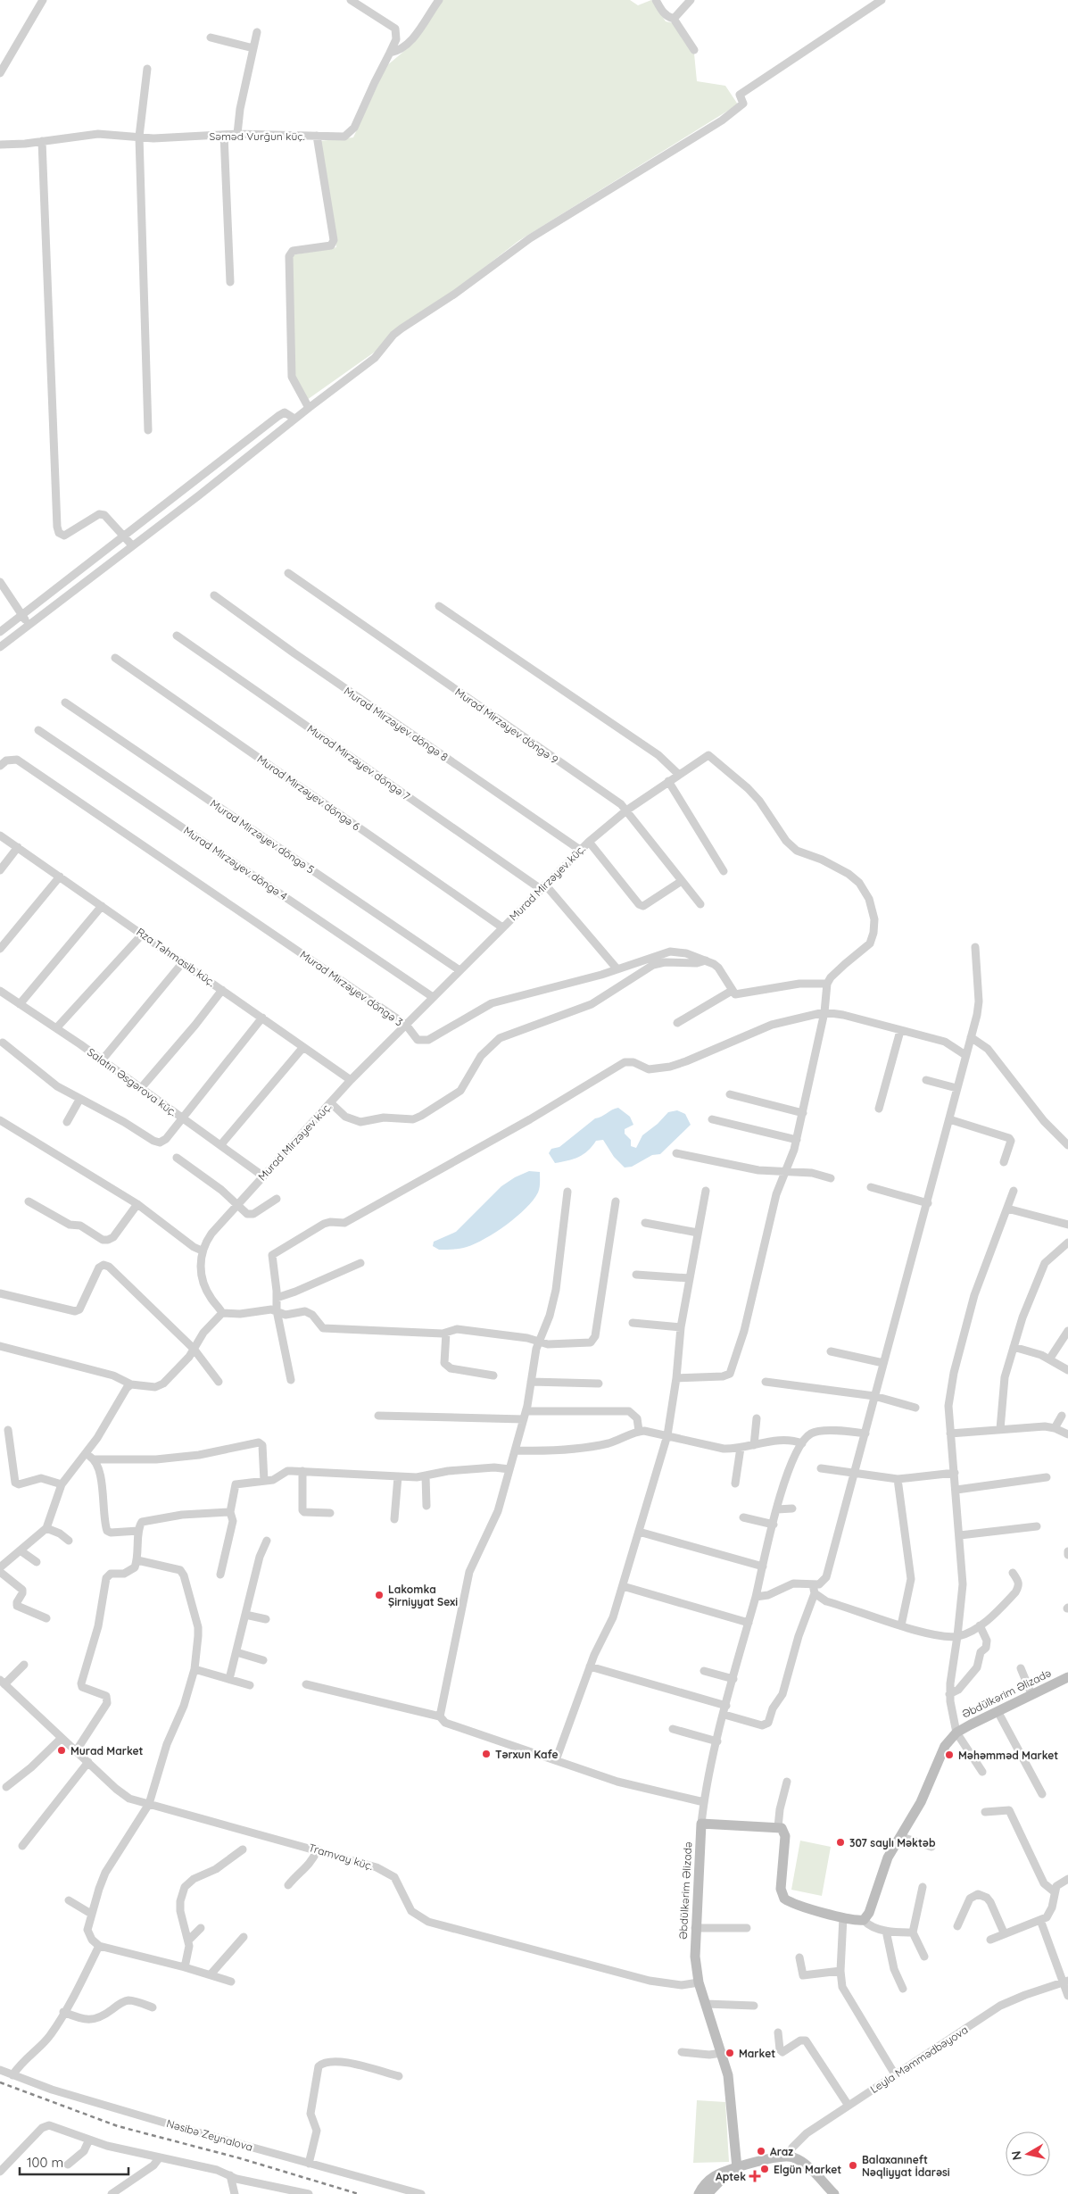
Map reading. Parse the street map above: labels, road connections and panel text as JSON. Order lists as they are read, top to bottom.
{
  "streets": {
    "street": [
      "Səməd Vurğun küç.",
      "Murad Mirzəyev döngə 8",
      "Murad Mirzəyev döngə 9",
      "Murad Mirzəyev döngə 7",
      "Murad Mirzəyev döngə 6",
      "Murad Mirzəyev döngə 5",
      "Murad Mirzəyev döngə 4",
      "Murad Mirzəyev küç.",
      "Rza Təhmasib küç.",
      "Murad Mirzəyev döngə 3",
      "Salatın Əsgərova küç.",
      "Əbdülkərim Əlizadə",
      "Tramvay küç.",
      "Leyla Məmmədbəyova",
      "Nəsibə Zeynalova"
    ]
  },
  "crossings": [
    ["Murad Mirzəyev döngə 8", "Murad Mirzəyev küç."],
    ["Murad Mirzəyev döngə 9", "Murad Mirzəyev küç."],
    ["Murad Mirzəyev döngə 7", "Murad Mirzəyev küç."],
    ["Murad Mirzəyev döngə 7", "Murad Mirzəyev döngə 3"],
    ["Murad Mirzəyev döngə 6", "Murad Mirzəyev küç."],
    ["Murad Mirzəyev döngə 5", "Murad Mirzəyev küç."],
    ["Murad Mirzəyev döngə 4", "Murad Mirzəyev küç."],
    ["Murad Mirzəyev küç.", "Rza Təhmasib küç."],
    ["Murad Mirzəyev küç.", "Murad Mirzəyev döngə 3"],
    ["Murad Mirzəyev küç.", "Salatın Əsgərova küç."],
    ["Əbdülkərim Əlizadə", "Tramvay küç."]
  ],
  "places": {
    "other": [
      "Lakomka Şirniyyat Sexi",
      "Murad Market",
      "Tərxun Kafe",
      "Məhəmməd Market",
      "307 saylı Məktəb",
      "Market",
      "Araz",
      "Balaxanıneft Nəqliyyat İdarəsi",
      "Elgün Market"
    ],
    "health": ["Aptek"]
  },
  "scale_bar": "100 m",
  "north": "left"
}
